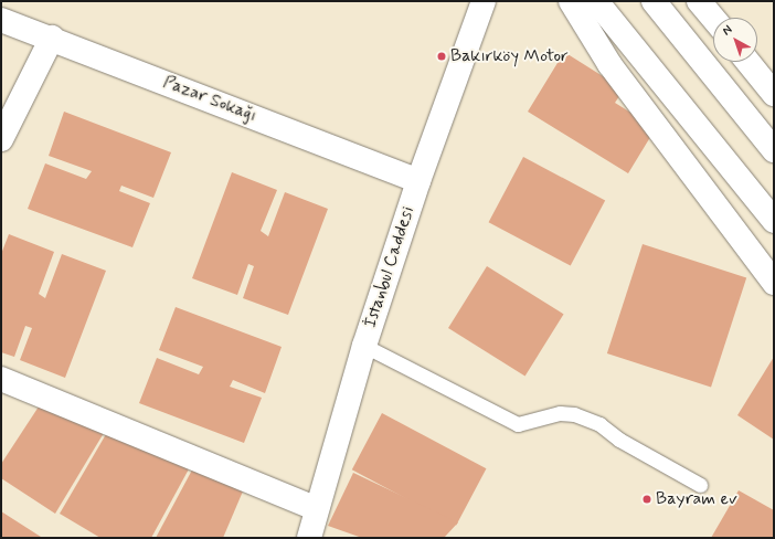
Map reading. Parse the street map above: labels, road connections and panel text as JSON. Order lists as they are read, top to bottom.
{
  "streets": {
    "main road": ["Pazar Sokağı", "İstanbul Caddesi"]
  },
  "crossings": [
    ["Pazar Sokağı", "İstanbul Caddesi"]
  ],
  "places": ["Bakırköy Motor", "Bayram ev"],
  "north": "top left"
}
